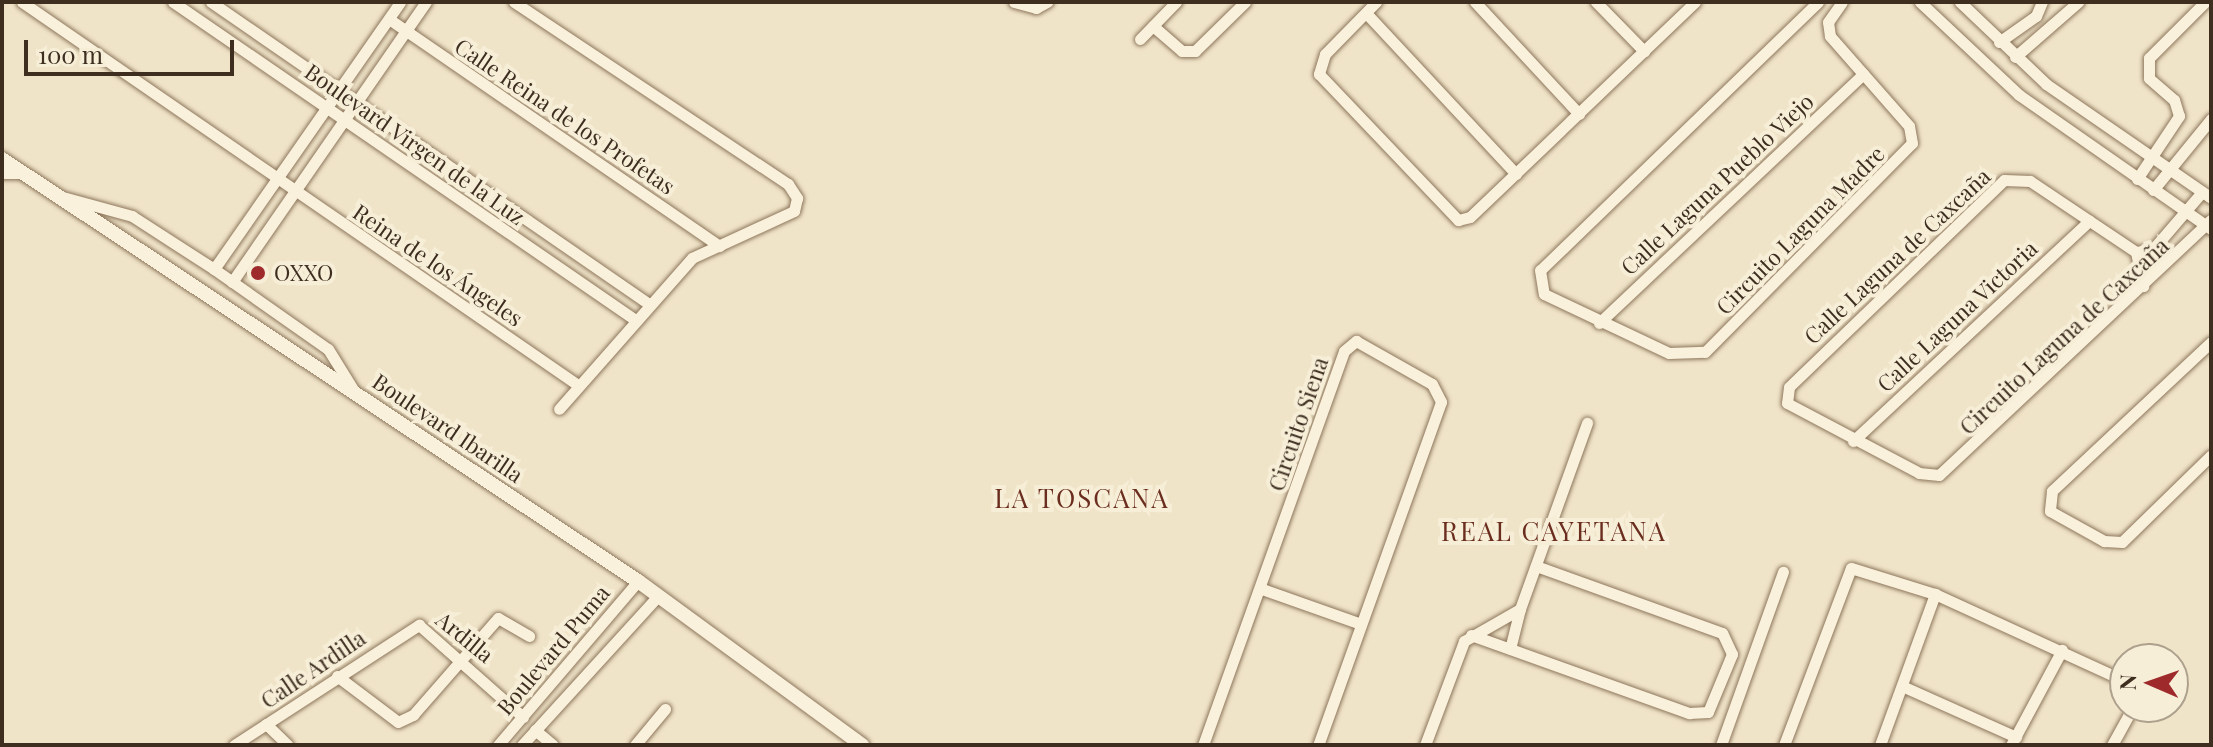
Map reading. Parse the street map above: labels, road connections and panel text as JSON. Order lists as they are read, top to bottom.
{
  "streets": {
    "street": [
      "Calle Reina de los Profetas",
      "Boulevard Virgen de la Luz",
      "Calle Laguna Pueblo Viejo",
      "Circuito Laguna Madre",
      "Calle Laguna de Caxcaña",
      "Reina de los Ángeles",
      "Calle Laguna Victoria",
      "Circuito Laguna de Caxcaña",
      "Circuito Siena",
      "Boulevard Ibarilla",
      "Ardilla",
      "Boulevard Puma",
      "Calle Ardilla"
    ]
  },
  "crossings": [
    ["Calle Laguna Pueblo Viejo", "Circuito Laguna Madre"],
    ["Calle Laguna de Caxcaña", "Calle Laguna Victoria"],
    ["Calle Laguna de Caxcaña", "Circuito Laguna de Caxcaña"],
    ["Calle Laguna Victoria", "Circuito Laguna de Caxcaña"],
    ["Boulevard Ibarilla", "Boulevard Puma"],
    ["Ardilla", "Boulevard Puma"],
    ["Ardilla", "Calle Ardilla"]
  ],
  "districts": ["LA TOSCANA", "REAL CAYETANA"],
  "places": ["OXXO"],
  "scale_bar": "100 m",
  "north": "left"
}
